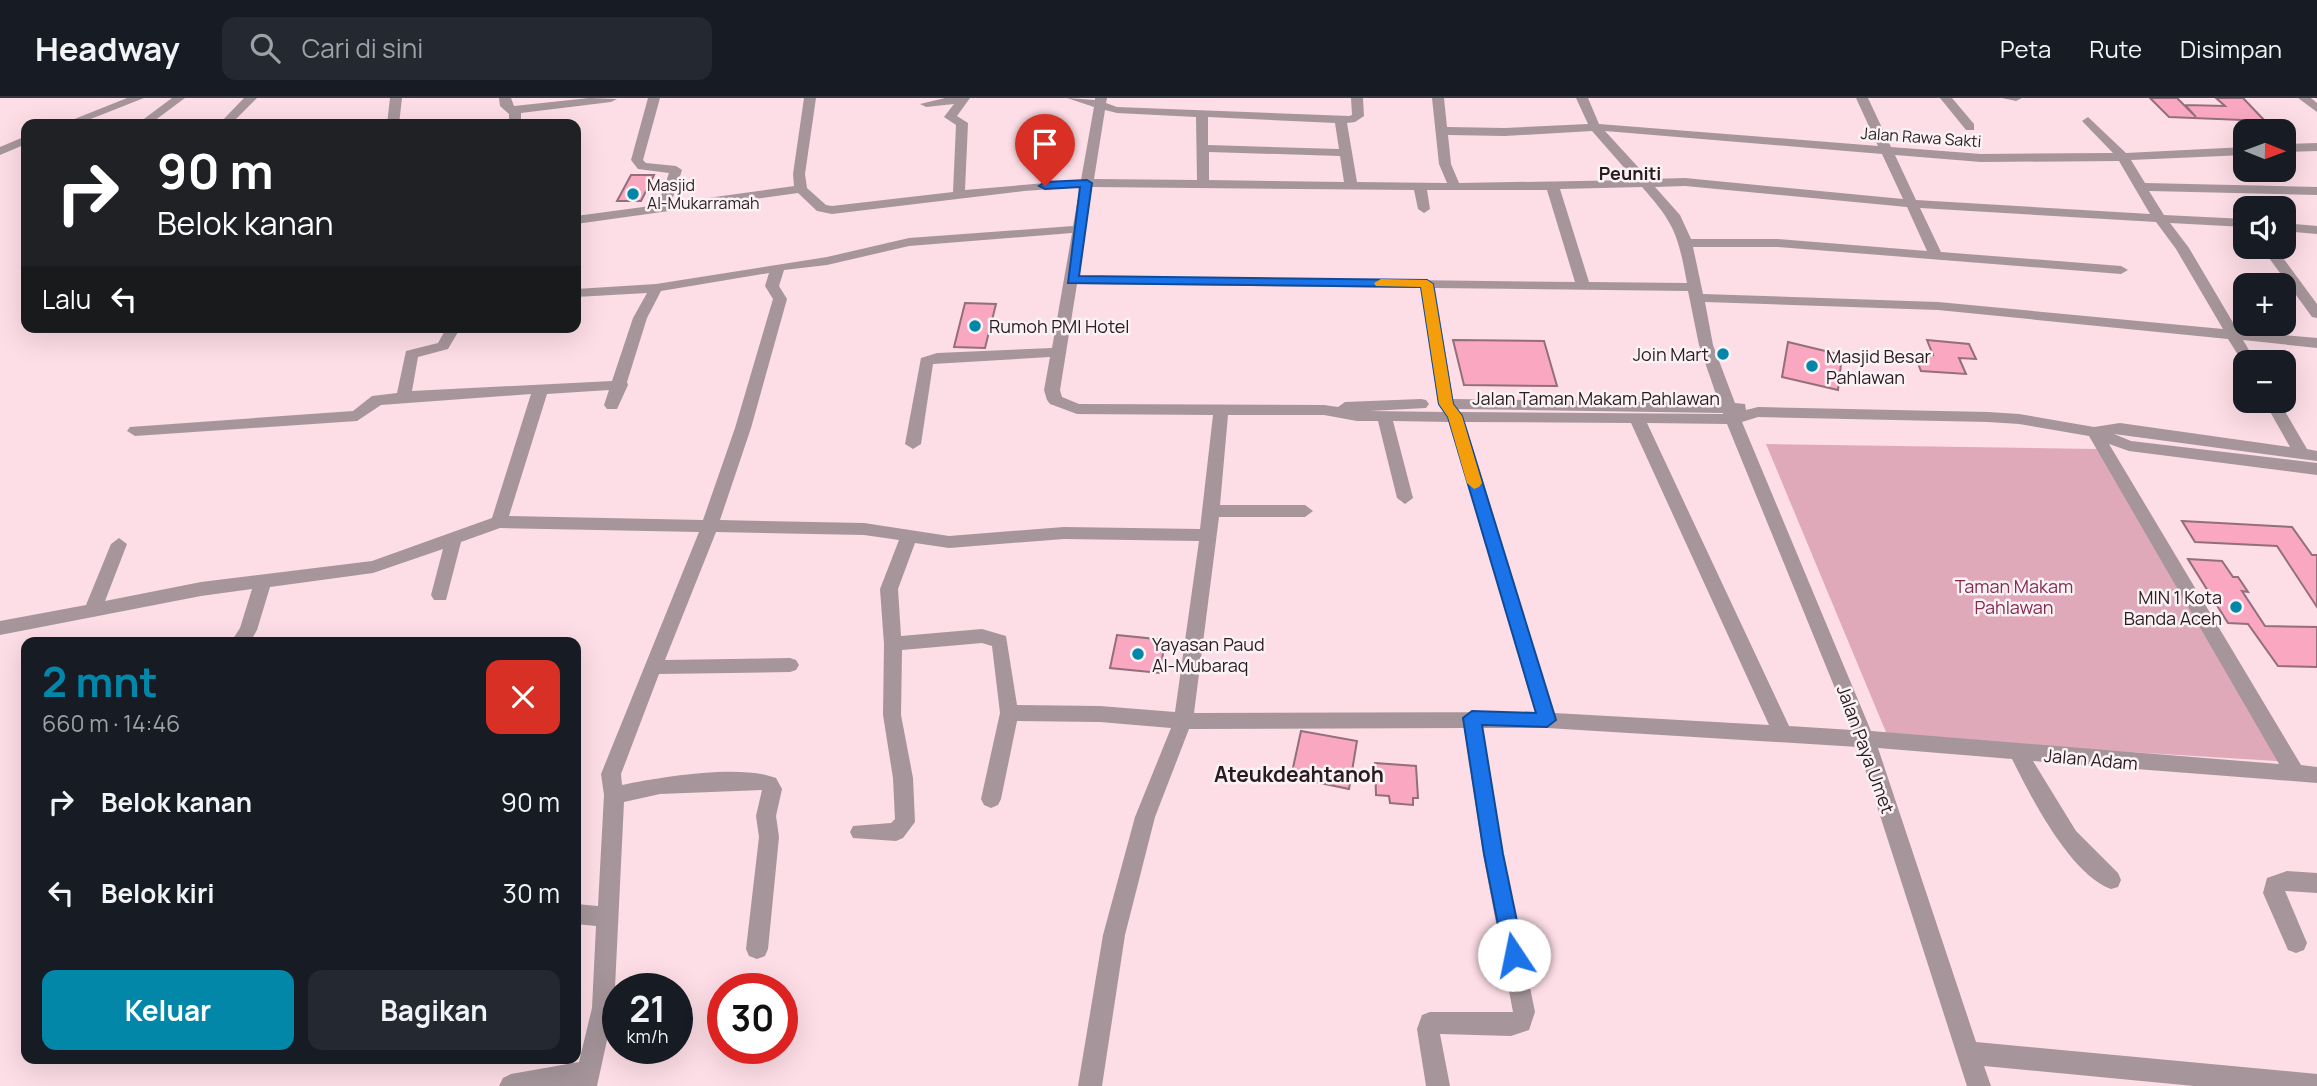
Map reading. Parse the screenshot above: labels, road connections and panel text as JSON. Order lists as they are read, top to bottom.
{
  "streets": {
    "street": [
      "Jalan Rawa Sakti",
      "Jalan Taman Makam Pahlawan",
      "Jalan Paya Umet",
      "Jalan Adam"
    ]
  },
  "crossings": [
    ["Jalan Rawa Sakti", "Jalan Paya Umet"],
    ["Jalan Taman Makam Pahlawan", "Jalan Paya Umet"],
    ["Jalan Paya Umet", "Jalan Adam"]
  ],
  "districts": ["Peuniti", "Ateukdeahtanoh"],
  "parks": ["Taman Makam Pahlawan"],
  "places": [
    "Masjid Al-Mukarramah",
    "Rumoh PMI Hotel",
    "Join Mart",
    "Masjid Besar Pahlawan",
    "MIN 1 Kota Banda Aceh",
    "Yayasan Paud Al-Mubaraq"
  ],
  "north": "right",
  "page": {
    "header": "Headway",
    "search": "Cari di sini",
    "nav": ["Peta", "Rute", "Disimpan"],
    "map_buttons": ["+", "−"],
    "turn": ["90 m", "Belok kanan"],
    "then": "Lalu",
    "heading": ["2 mnt", "660 m · 14:46"],
    "list": [
      {
        "name": "Belok kanan",
        "value": "90 m"
      },
      {
        "name": "Belok kiri",
        "value": "30 m"
      }
    ],
    "buttons": ["Keluar", "Bagikan"],
    "speed": "21 km/h",
    "limit": "30"
  }
}
